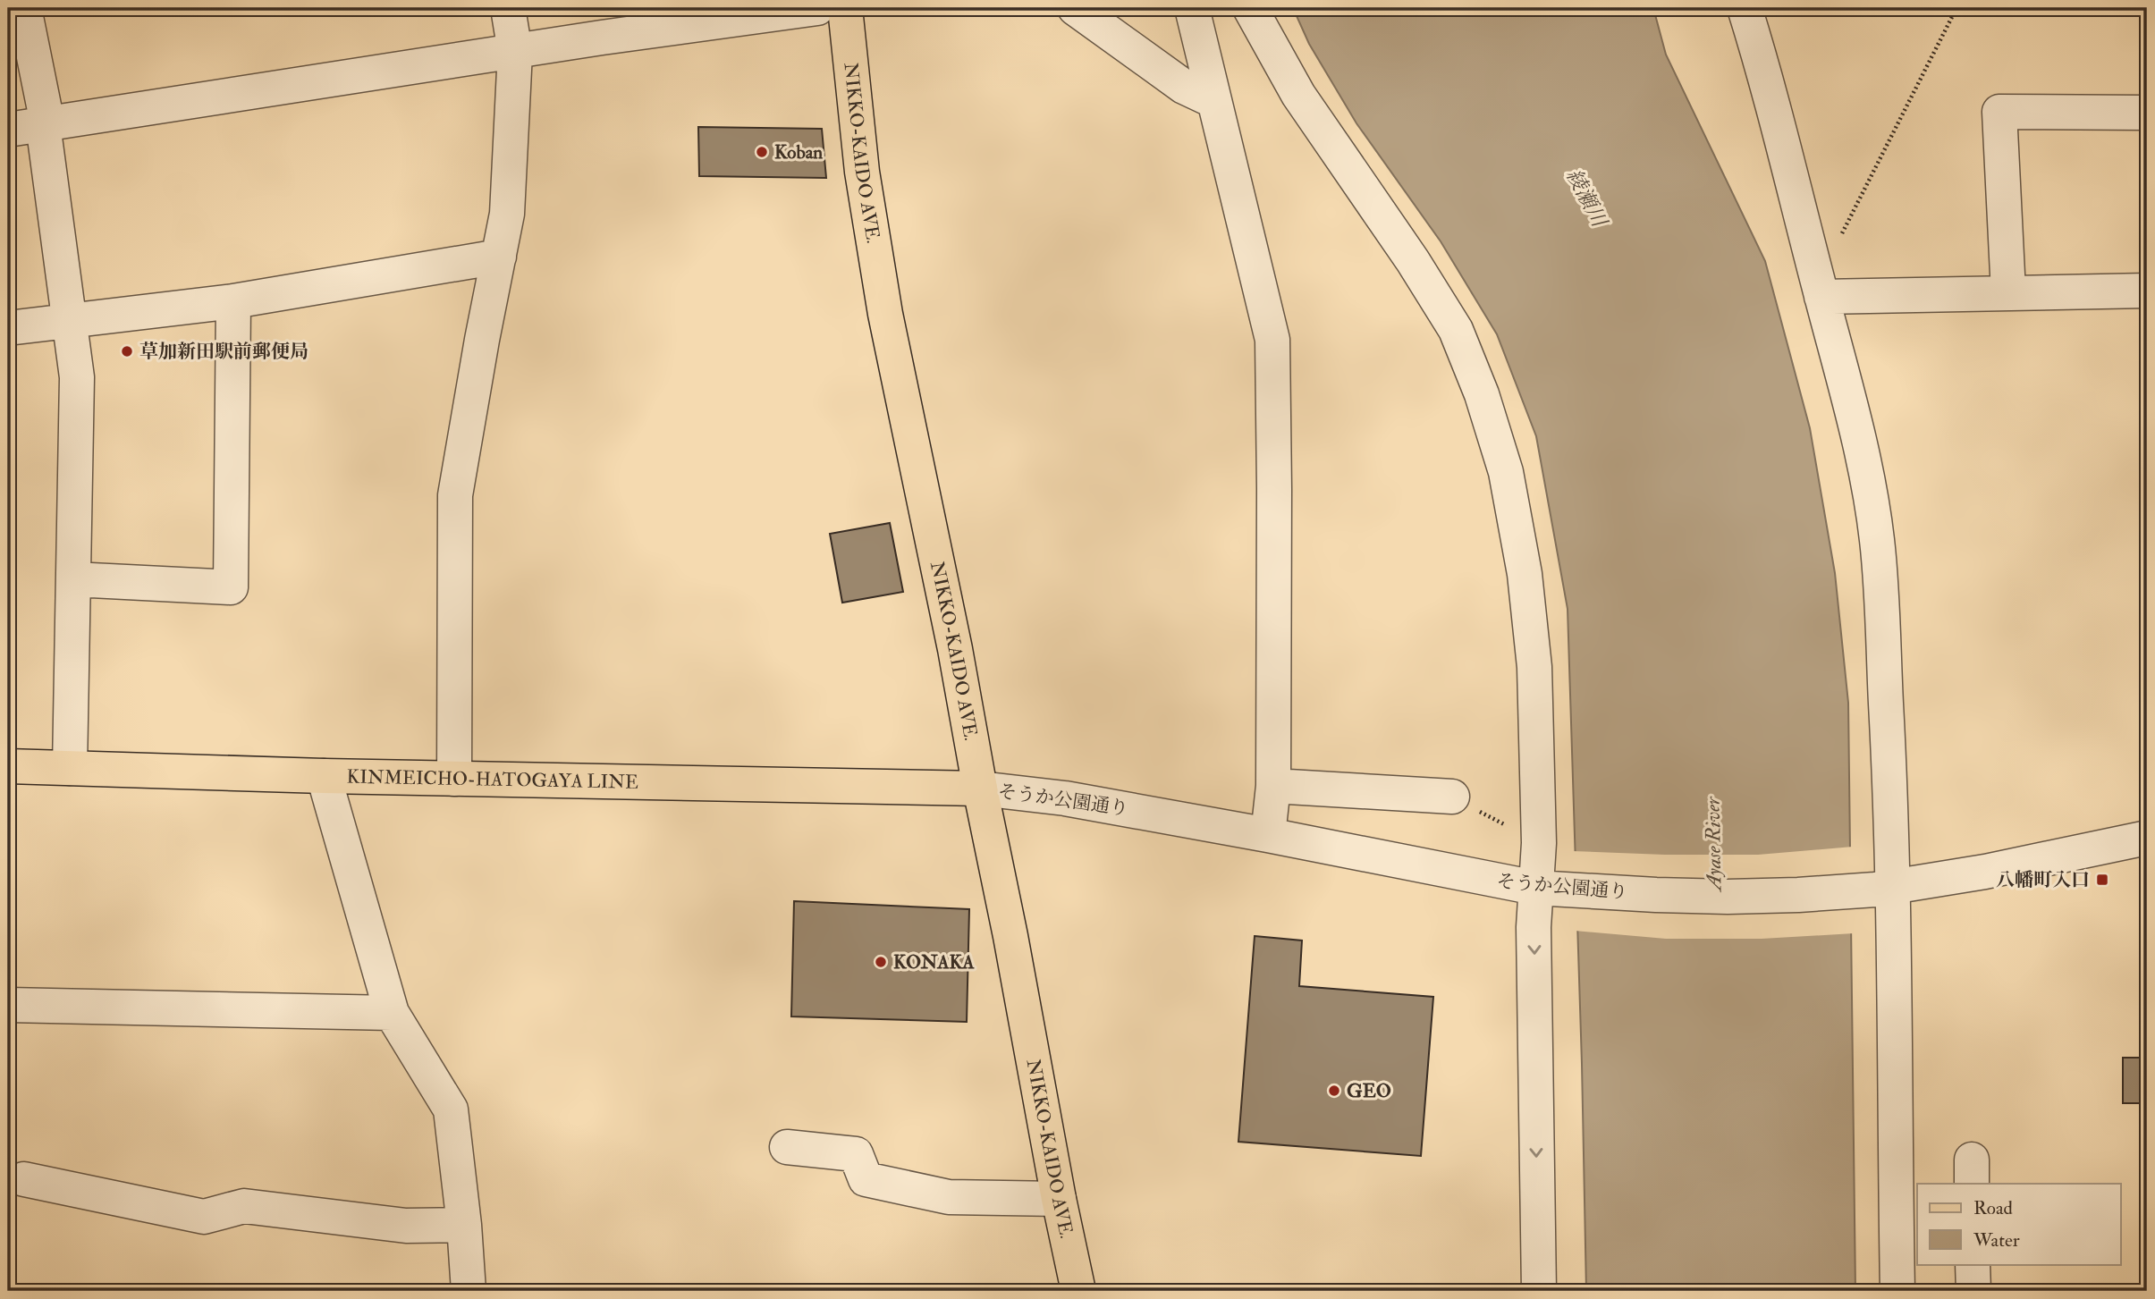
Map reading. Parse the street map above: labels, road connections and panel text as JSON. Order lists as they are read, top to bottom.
{
  "streets": {
    "main road": ["NIKKO-KAIDO AVE.", "KINMEICHO-HATOGAYA LINE"],
    "street": ["そうか公園通り"]
  },
  "crossings": [
    ["NIKKO-KAIDO AVE.", "KINMEICHO-HATOGAYA LINE"],
    ["NIKKO-KAIDO AVE.", "そうか公園通り"],
    ["KINMEICHO-HATOGAYA LINE", "そうか公園通り"]
  ],
  "water": ["綾瀬川", "Ayase River"],
  "places": {
    "other": [
      "Koban",
      "草加新田駅前郵便局",
      "KONAKA",
      "GEO"
    ],
    "transit": ["八幡町入口"]
  },
  "legend": ["Road", "Water"]
}
